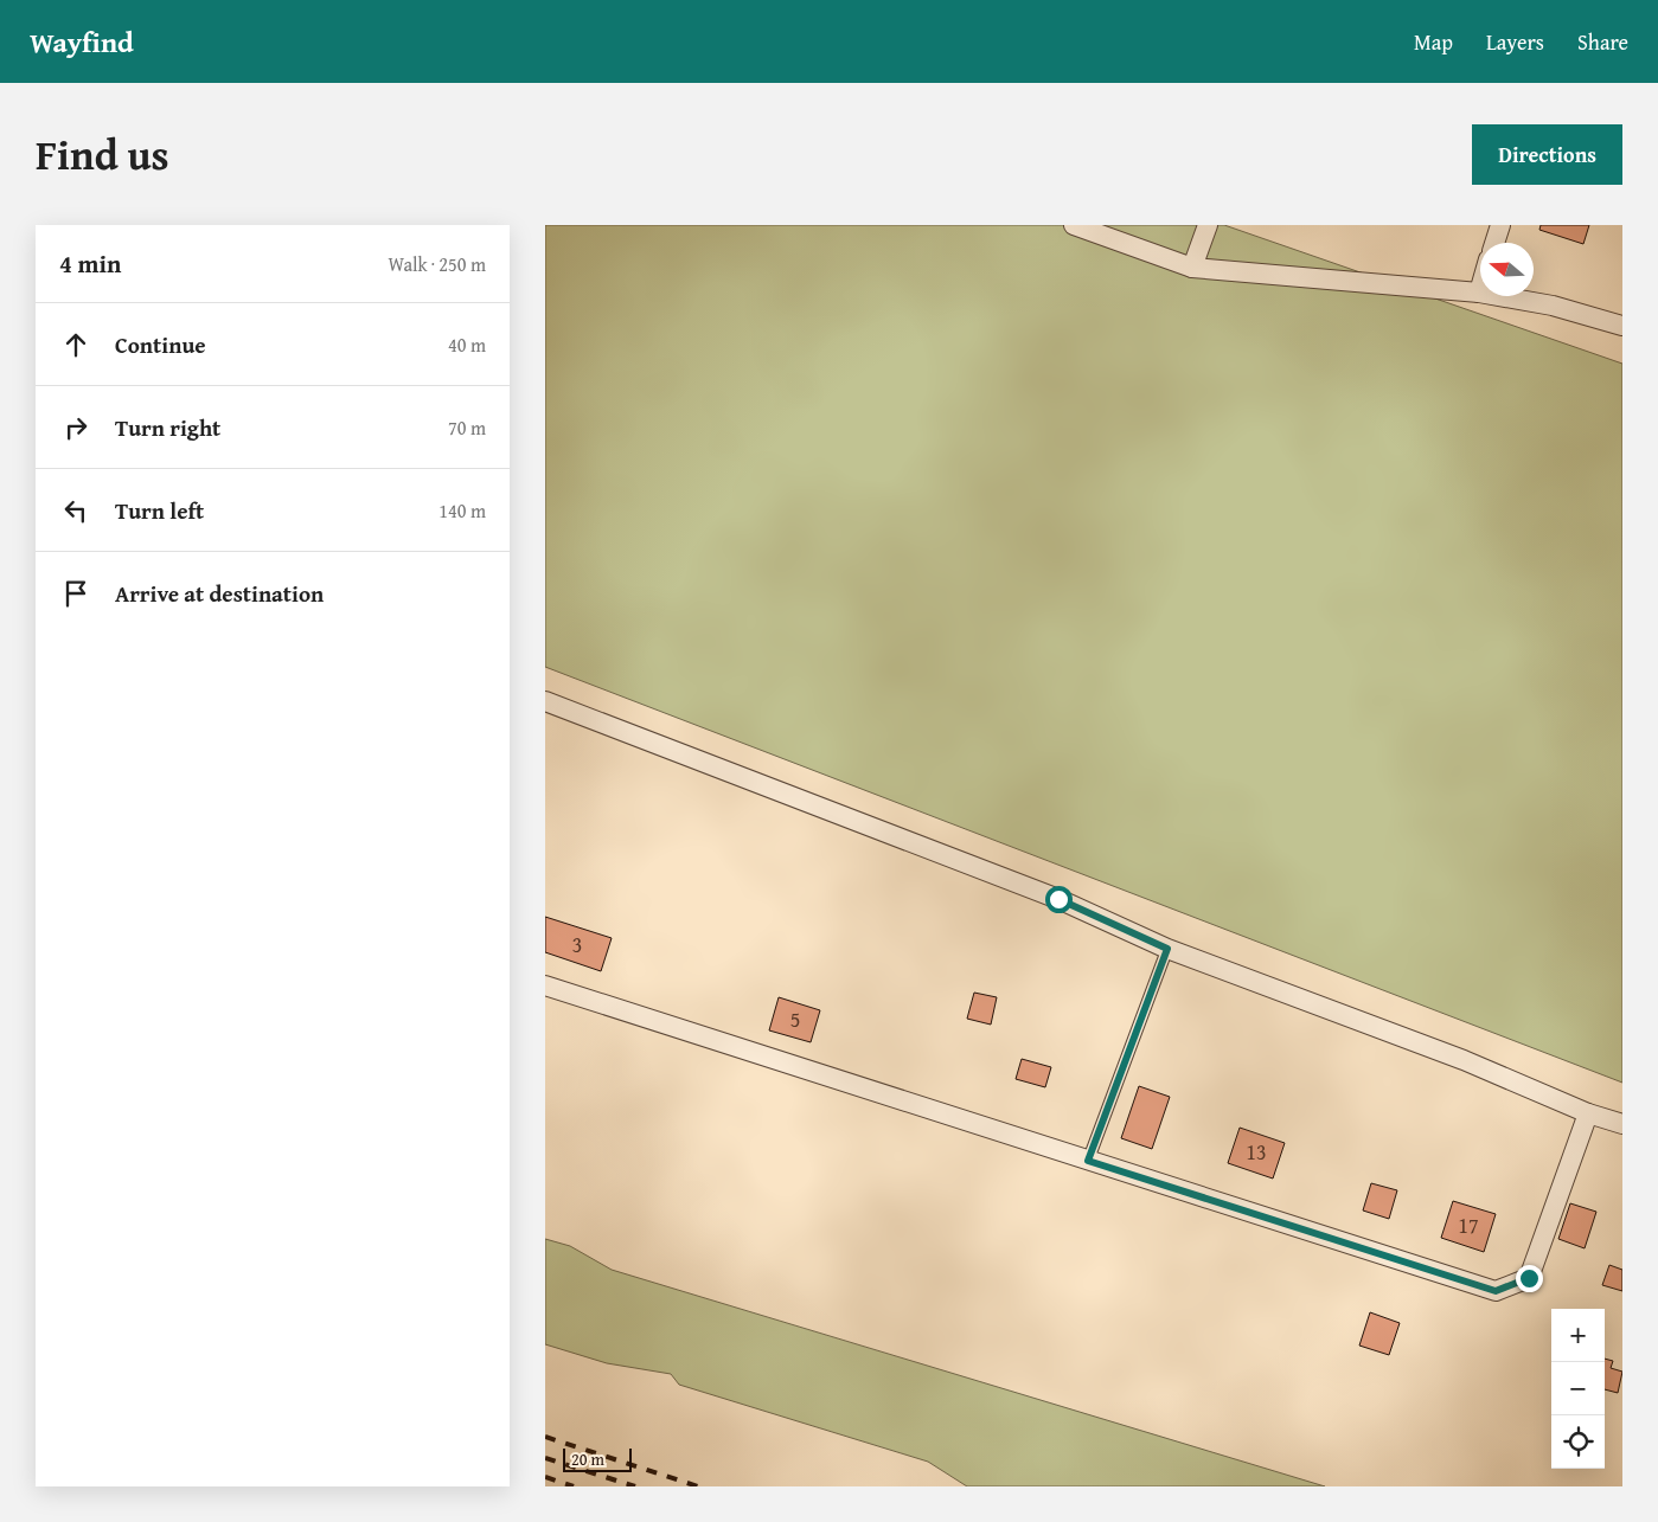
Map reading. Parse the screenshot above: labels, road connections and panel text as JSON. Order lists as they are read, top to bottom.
{
  "house_numbers": [
    "3",
    "5",
    "13",
    "17"
  ],
  "scale_bar": "20 m",
  "north": "left",
  "page": {
    "header": "Wayfind",
    "nav": ["Map", "Layers", "Share"],
    "title": "Find us",
    "buttons": "Directions",
    "heading": ["4 min", "Walk · 250 m"],
    "list": [
      ["Continue", "40 m"],
      ["Turn right", "70 m"],
      ["Turn left", "140 m"],
      "Arrive at destination"
    ],
    "map_buttons": ["+", "−"],
    "scale": "20 m"
  }
}
